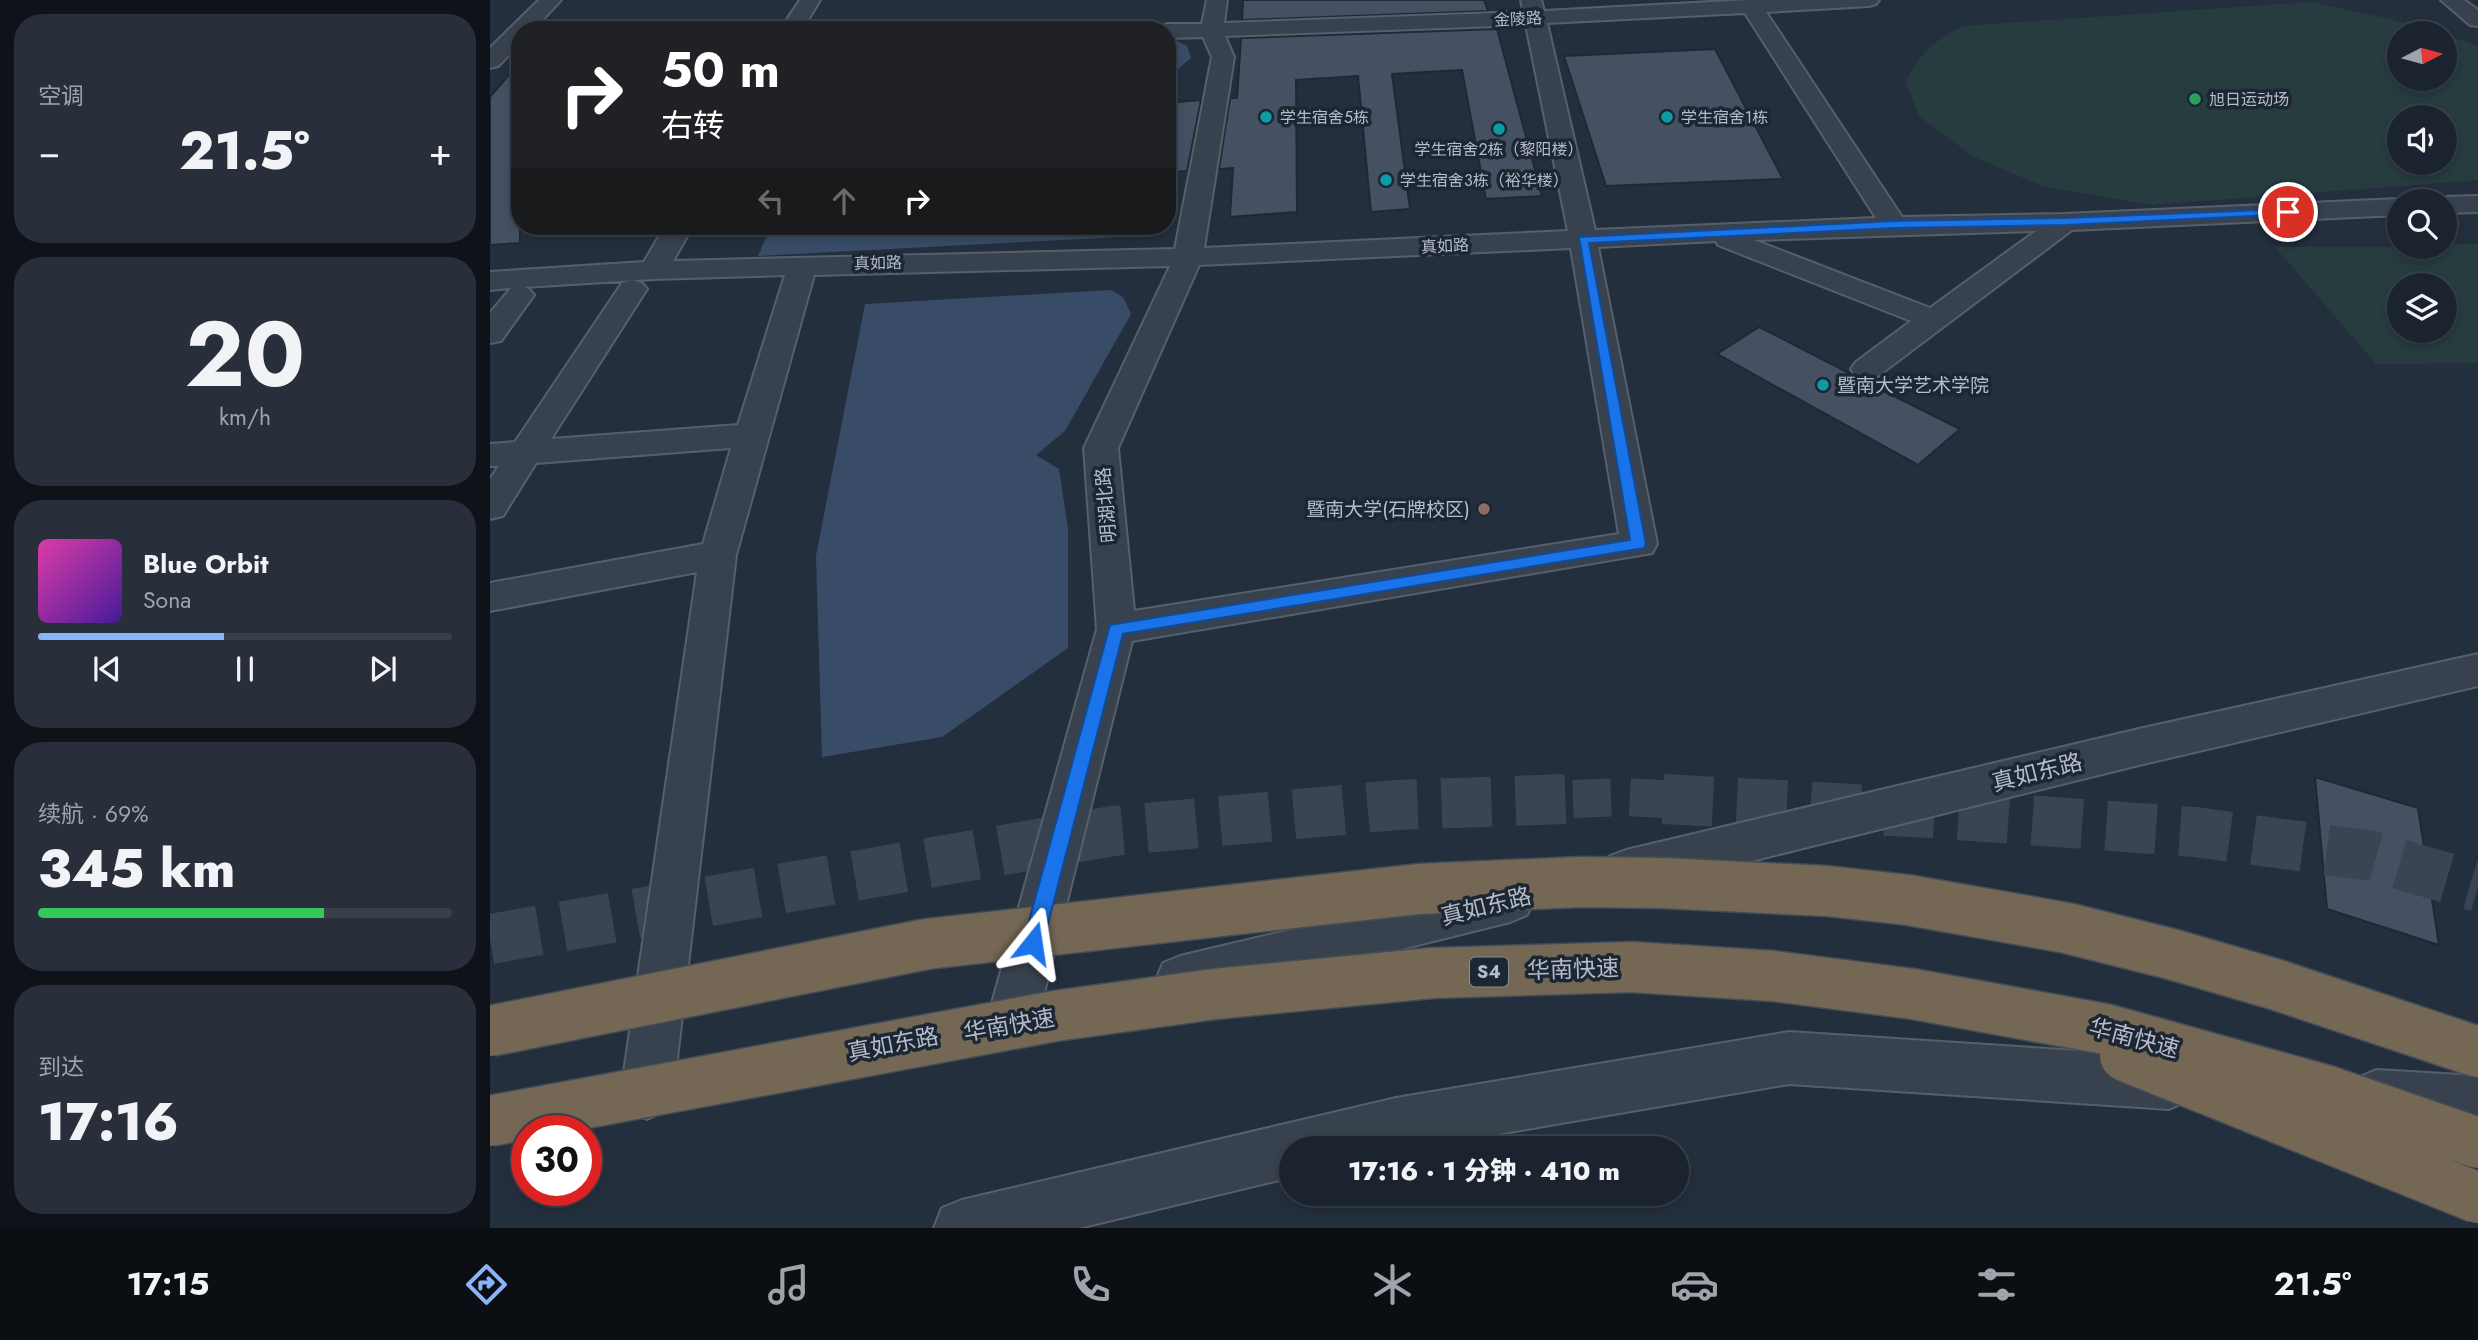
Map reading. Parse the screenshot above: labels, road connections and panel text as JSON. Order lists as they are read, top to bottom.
{
  "streets": {
    "highway": ["华南快速", "S4"],
    "street": [
      "金陵路",
      "真如路",
      "明湖北路",
      "真如东路"
    ]
  },
  "crossings": [
    ["金陵路", "明湖北路"],
    ["真如路", "明湖北路"],
    ["明湖北路", "真如东路"],
    ["真如东路", "华南快速"]
  ],
  "places": [
    "旭日运动场",
    "学生宿舍5栋",
    "学生宿舍1栋",
    "学生宿舍2栋（黎阳楼）",
    "学生宿舍3栋（裕华楼）",
    "暨南大学艺术学院",
    "暨南大学(石牌校区)"
  ],
  "north": "right",
  "page": {
    "tile": [
      "空调",
      ["20", "km/h"],
      ["续航 · 69%", "345 km"],
      ["到达", "17:16"]
    ],
    "turn": ["50 m", "右转"],
    "heat": ["−", "21.5°", "+"],
    "song": ["Blue Orbit", "Sona"],
    "limit": "30",
    "trip": "17:16 · 1 分钟 · 410 m",
    "tabs": ["17:15", "21.5°"]
  }
}
